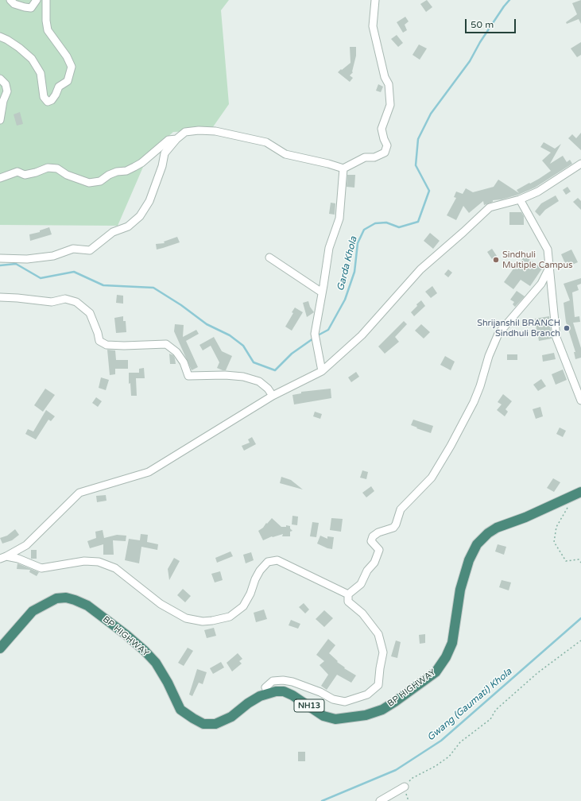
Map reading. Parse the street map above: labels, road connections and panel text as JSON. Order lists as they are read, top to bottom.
{
  "streets": {
    "highway": ["BP HIGHWAY", "NH13"]
  },
  "water": ["Garda Khola", "Gwang (Gaumati) Khola"],
  "places": ["Sindhuli Multiple Campus", "Shrijanshil BRANCH Sindhuli Branch"],
  "scale_bar": "50 m"
}
